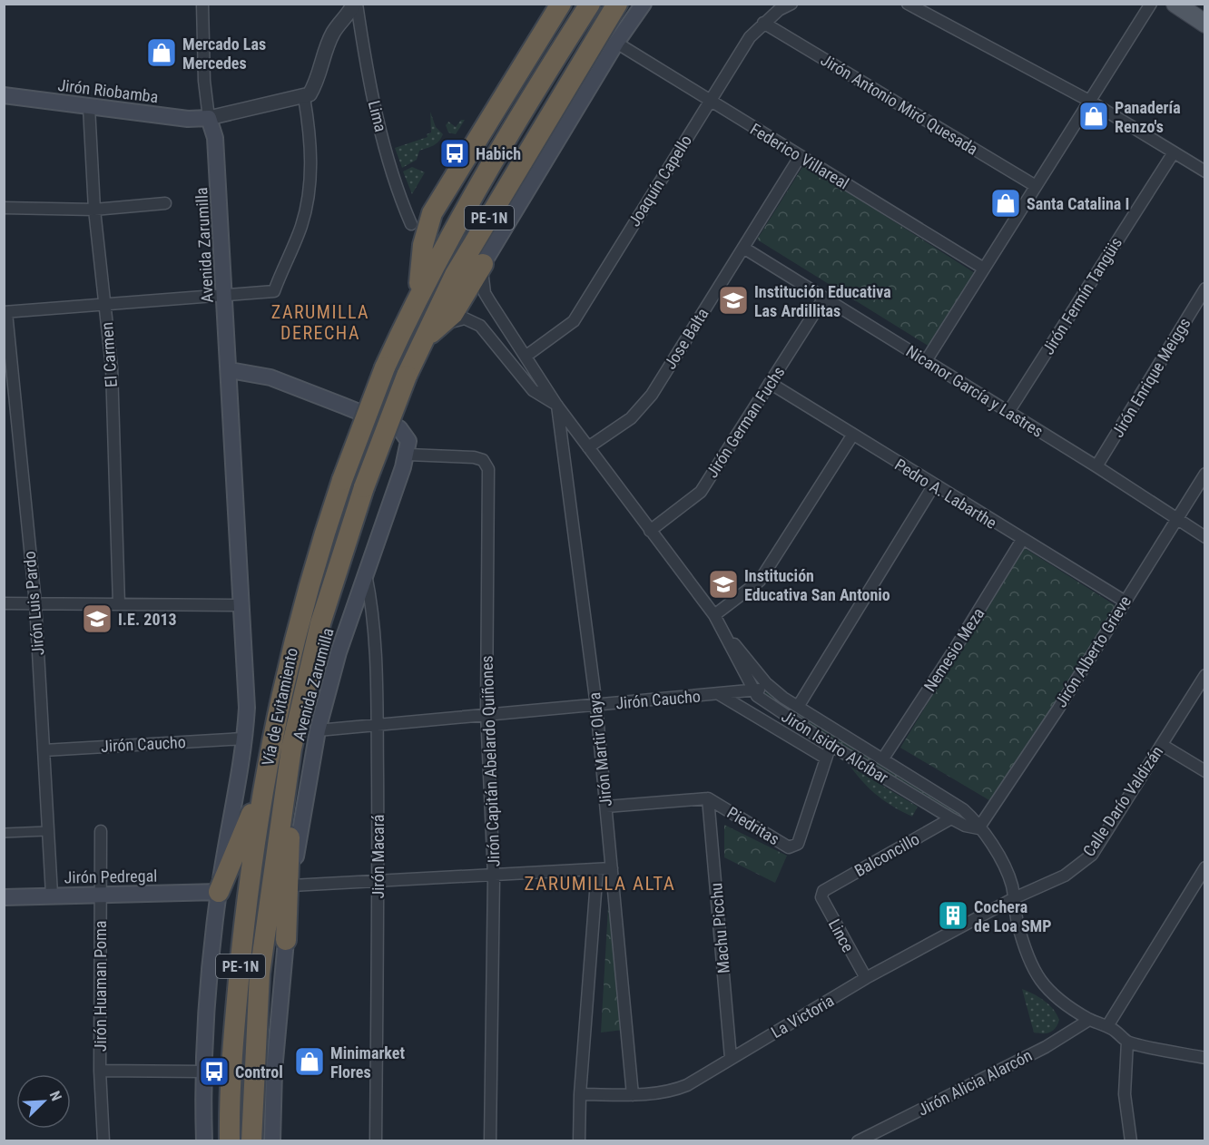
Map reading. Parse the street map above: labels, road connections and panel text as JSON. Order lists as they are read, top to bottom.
{
  "streets": {
    "highway": ["PE-1N", "Vía de Evitamiento"],
    "main road": ["Jirón Riobamba", "Avenida Zarumilla", "Jirón Pedregal"],
    "street": [
      "Jirón Antonio Miró Quesada",
      "Lima",
      "Federico Villareal",
      "Joaquín Capello",
      "Jirón Fermín Tangüis",
      "Jose Balta",
      "El Carmen",
      "Jirón Enrique Meiggs",
      "Nicanor García y Lastres",
      "Jirón German Fuchs",
      "Pedro A. Labarthe",
      "Jirón Luis Pardo",
      "Nemesio Meza",
      "Jirón Alberto Grieve",
      "Jirón Caucho",
      "Jirón Isidro Alcíbar",
      "Jirón Martir Olaya",
      "Jirón Capitán Abelardo Quiñones",
      "Calle Darío Valdizán",
      "Piedritas",
      "Balconcillo",
      "Jirón Macará",
      "Machu Picchu",
      "Lince",
      "Jirón Huaman Poma",
      "La Victoria",
      "Jirón Alicia Alarcón"
    ]
  },
  "crossings": [
    ["Jirón Riobamba", "Avenida Zarumilla"],
    ["Jirón Riobamba", "El Carmen"],
    ["Jirón Antonio Miró Quesada", "Joaquín Capello"],
    ["Federico Villareal", "Joaquín Capello"],
    ["Federico Villareal", "Jose Balta"],
    ["Joaquín Capello", "Jirón Isidro Alcíbar"],
    ["PE-1N", "Vía de Evitamiento"],
    ["Avenida Zarumilla", "Jirón Caucho"],
    ["Avenida Zarumilla", "Jirón Capitán Abelardo Quiñones"],
    ["Avenida Zarumilla", "Jirón Macará"],
    ["Avenida Zarumilla", "Jirón Pedregal"],
    ["Jirón Fermín Tangüis", "Nicanor García y Lastres"],
    ["Jose Balta", "Nicanor García y Lastres"],
    ["Jose Balta", "Jirón Isidro Alcíbar"],
    ["Jirón Enrique Meiggs", "Nicanor García y Lastres"],
    ["Nicanor García y Lastres", "Jirón German Fuchs"],
    ["Nicanor García y Lastres", "Jirón Alberto Grieve"],
    ["Jirón German Fuchs", "Pedro A. Labarthe"],
    ["Jirón German Fuchs", "Jirón Isidro Alcíbar"],
    ["Pedro A. Labarthe", "Nemesio Meza"],
    ["Pedro A. Labarthe", "Jirón Alberto Grieve"],
    ["Jirón Luis Pardo", "Jirón Caucho"],
    ["Jirón Luis Pardo", "Jirón Pedregal"],
    ["Nemesio Meza", "Jirón Isidro Alcíbar"],
    ["Jirón Alberto Grieve", "Jirón Isidro Alcíbar"],
    ["Jirón Caucho", "Jirón Isidro Alcíbar"],
    ["Jirón Caucho", "Jirón Martir Olaya"],
    ["Jirón Caucho", "Jirón Capitán Abelardo Quiñones"],
    ["Jirón Caucho", "Jirón Macará"],
    ["Jirón Isidro Alcíbar", "Jirón Martir Olaya"],
    ["Jirón Isidro Alcíbar", "Calle Darío Valdizán"],
    ["Jirón Isidro Alcíbar", "Piedritas"],
    ["Jirón Isidro Alcíbar", "Balconcillo"],
    ["Jirón Isidro Alcíbar", "La Victoria"],
    ["Jirón Isidro Alcíbar", "Jirón Alicia Alarcón"],
    ["Jirón Martir Olaya", "Piedritas"],
    ["Jirón Martir Olaya", "La Victoria"],
    ["Calle Darío Valdizán", "La Victoria"],
    ["Piedritas", "Machu Picchu"],
    ["Balconcillo", "Lince"],
    ["Jirón Pedregal", "Jirón Huaman Poma"],
    ["Machu Picchu", "La Victoria"],
    ["Lince", "La Victoria"]
  ],
  "districts": ["ZARUMILLA DERECHA", "ZARUMILLA ALTA"],
  "places": {
    "shop": [
      "Mercado Las Mercedes",
      "Panadería Renzo's",
      "Santa Catalina I",
      "Minimarket Flores"
    ],
    "bus stop": ["Habich", "Control"],
    "school or university": ["Institución Educativa Las Ardillitas", "Institución Educativa San Antonio", "I.E. 2013"],
    "building": ["Cochera de Loa SMP"]
  },
  "north": "top right"
}
